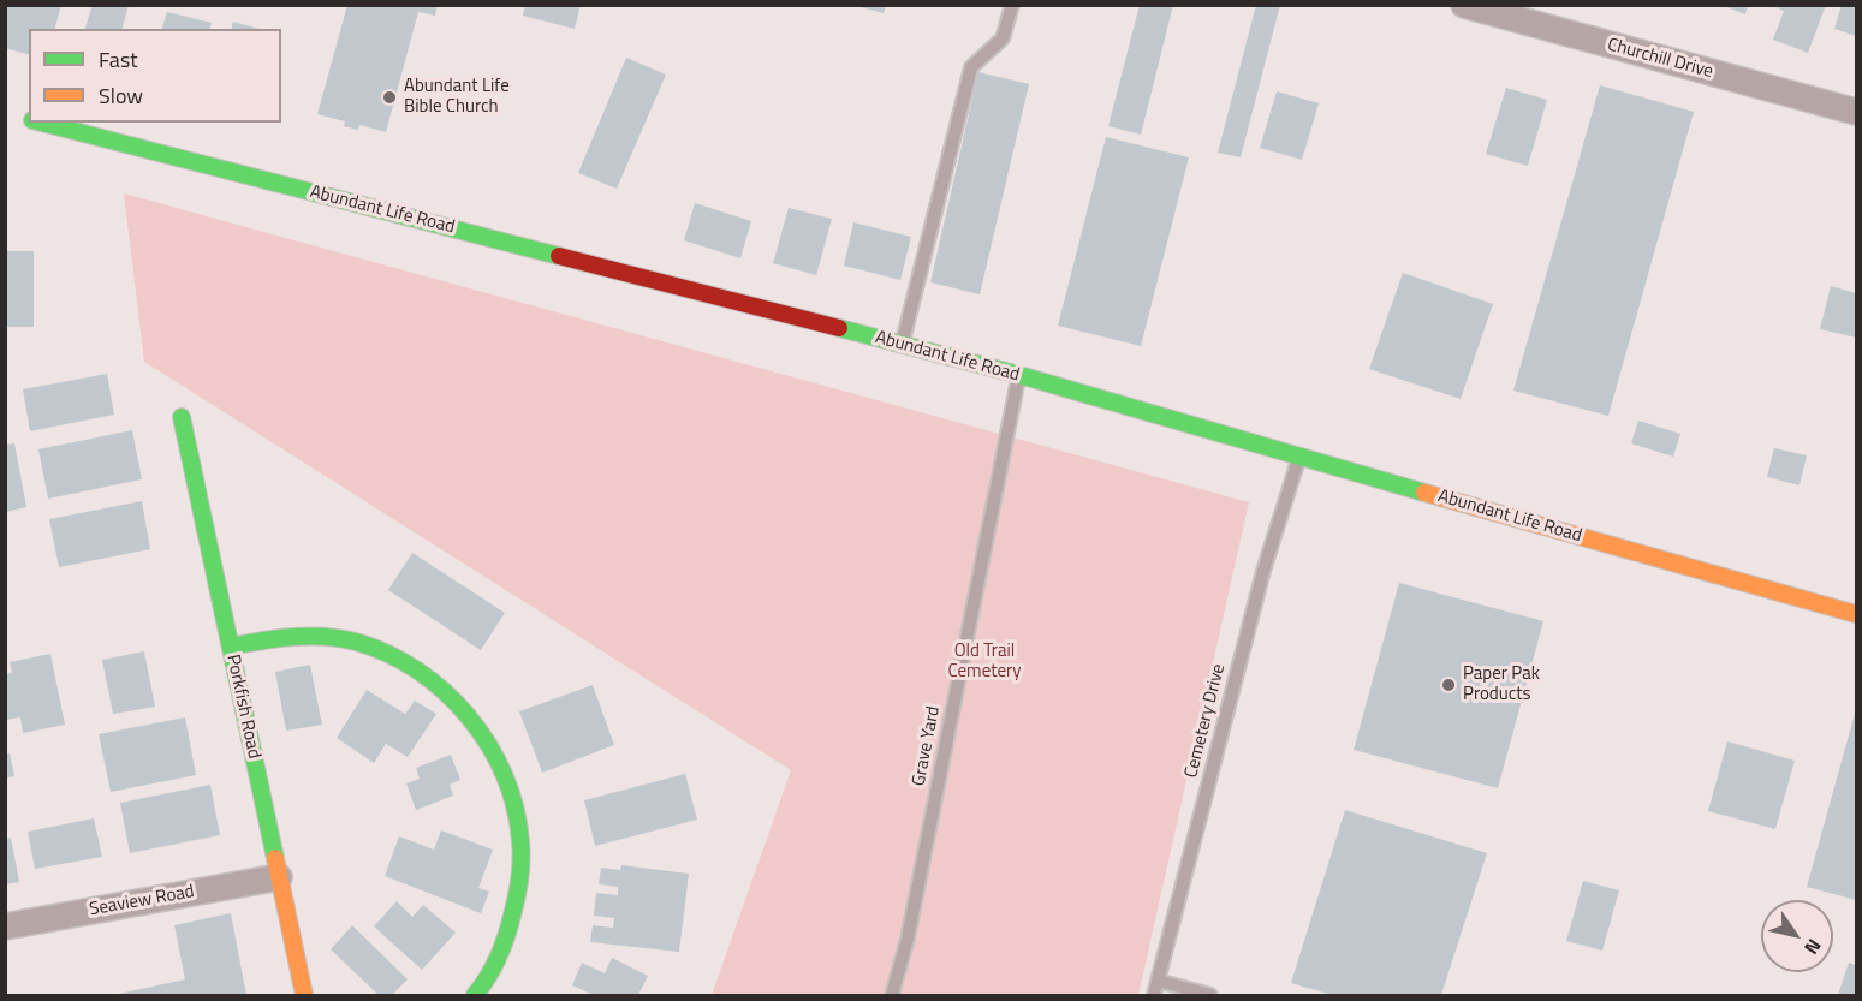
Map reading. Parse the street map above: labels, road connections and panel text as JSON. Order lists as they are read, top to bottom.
{
  "streets": {
    "street": [
      "Churchill Drive",
      "Abundant Life Road",
      "Porkfish Road",
      "Seaview Road"
    ],
    "lane": ["Cemetery Drive", "Grave Yard"]
  },
  "crossings": [
    ["Abundant Life Road", "Cemetery Drive"],
    ["Abundant Life Road", "Grave Yard"],
    ["Porkfish Road", "Seaview Road"]
  ],
  "parks": ["Old Trail Cemetery"],
  "places": ["Abundant Life Bible Church", "Paper Pak Products"],
  "legend": ["Fast", "Slow"],
  "north": "bottom right"
}
